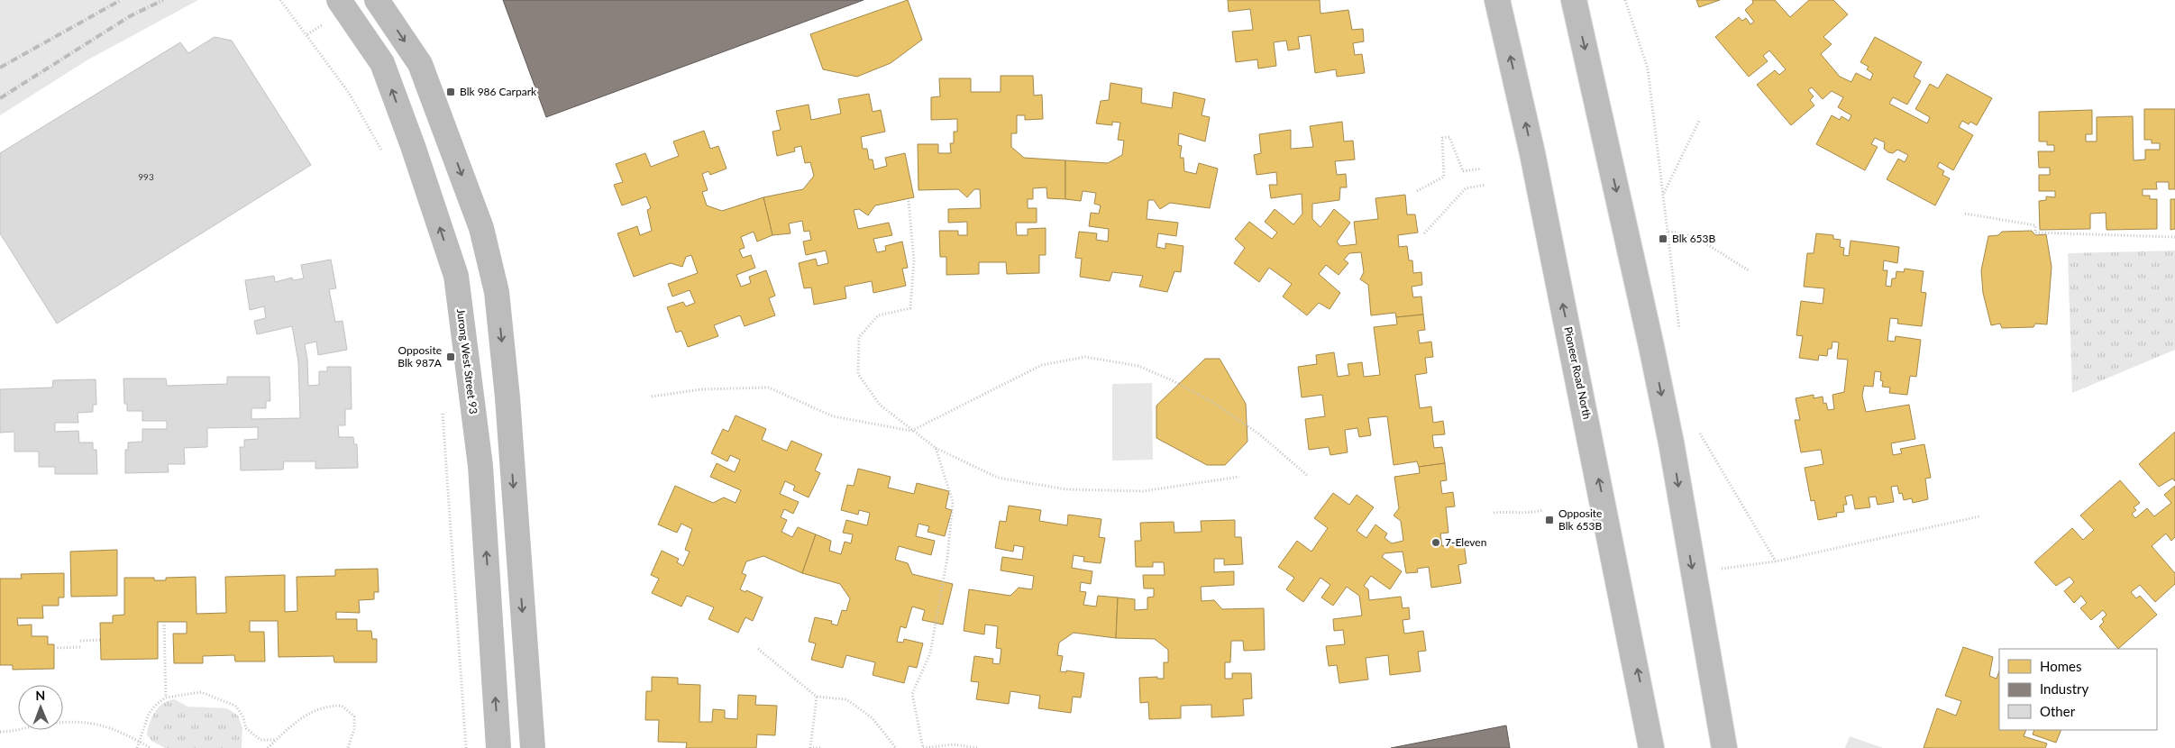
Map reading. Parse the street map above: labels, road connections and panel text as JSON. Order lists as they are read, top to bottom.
{
  "streets": {
    "street": ["Jurong West Street 93", "Pioneer Road North"]
  },
  "places": {
    "transit": [
      "Blk 986 Carpark",
      "Blk 653B",
      "Opposite Blk 987A",
      "Opposite Blk 653B"
    ],
    "other": ["7-Eleven"]
  },
  "house_numbers": ["993"],
  "legend": ["Homes", "Industry", "Other"],
  "north": "top"
}
